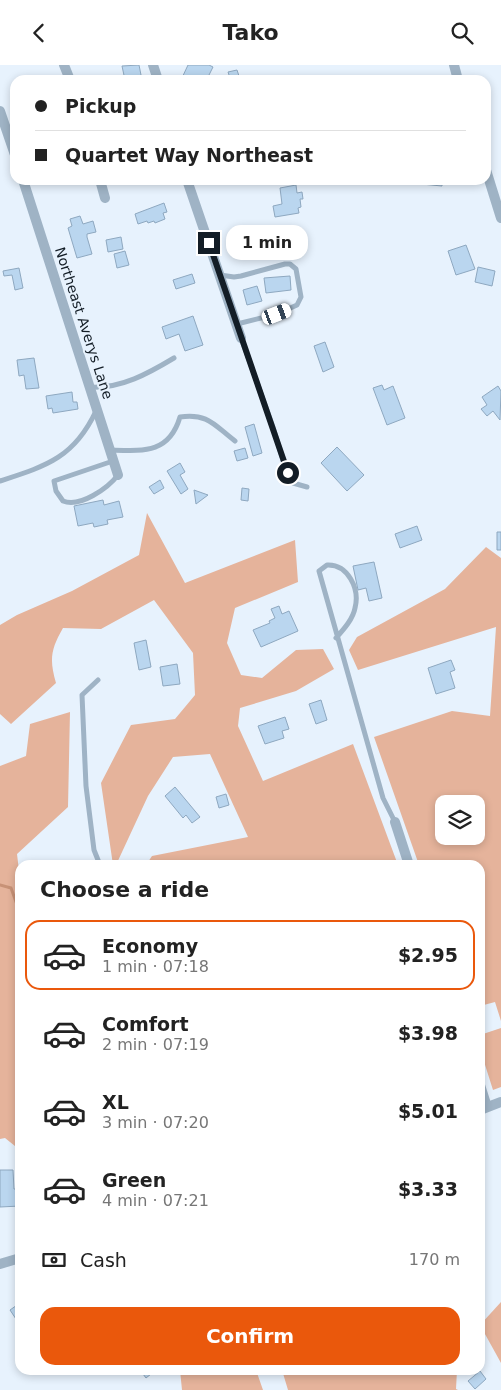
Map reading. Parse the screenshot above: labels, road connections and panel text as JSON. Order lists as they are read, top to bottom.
{
  "streets": {
    "street": ["Northeast Averys Lane"]
  },
  "page": {
    "header": "Tako",
    "banner": ["Pickup", "Quartet Way Northeast"],
    "bubble": "1 min",
    "heading": "Choose a ride",
    "list": [
      {
        "name": "Economy",
        "note": "1 min · 07:18",
        "value": "$2.95"
      },
      {
        "name": "Comfort",
        "note": "2 min · 07:19",
        "value": "$3.98"
      },
      {
        "name": "XL",
        "note": "3 min · 07:20",
        "value": "$5.01"
      },
      {
        "name": "Green",
        "note": "4 min · 07:21",
        "value": "$3.33"
      }
    ],
    "pay": ["Cash", "170 m"],
    "buttons": "Confirm"
  }
}
